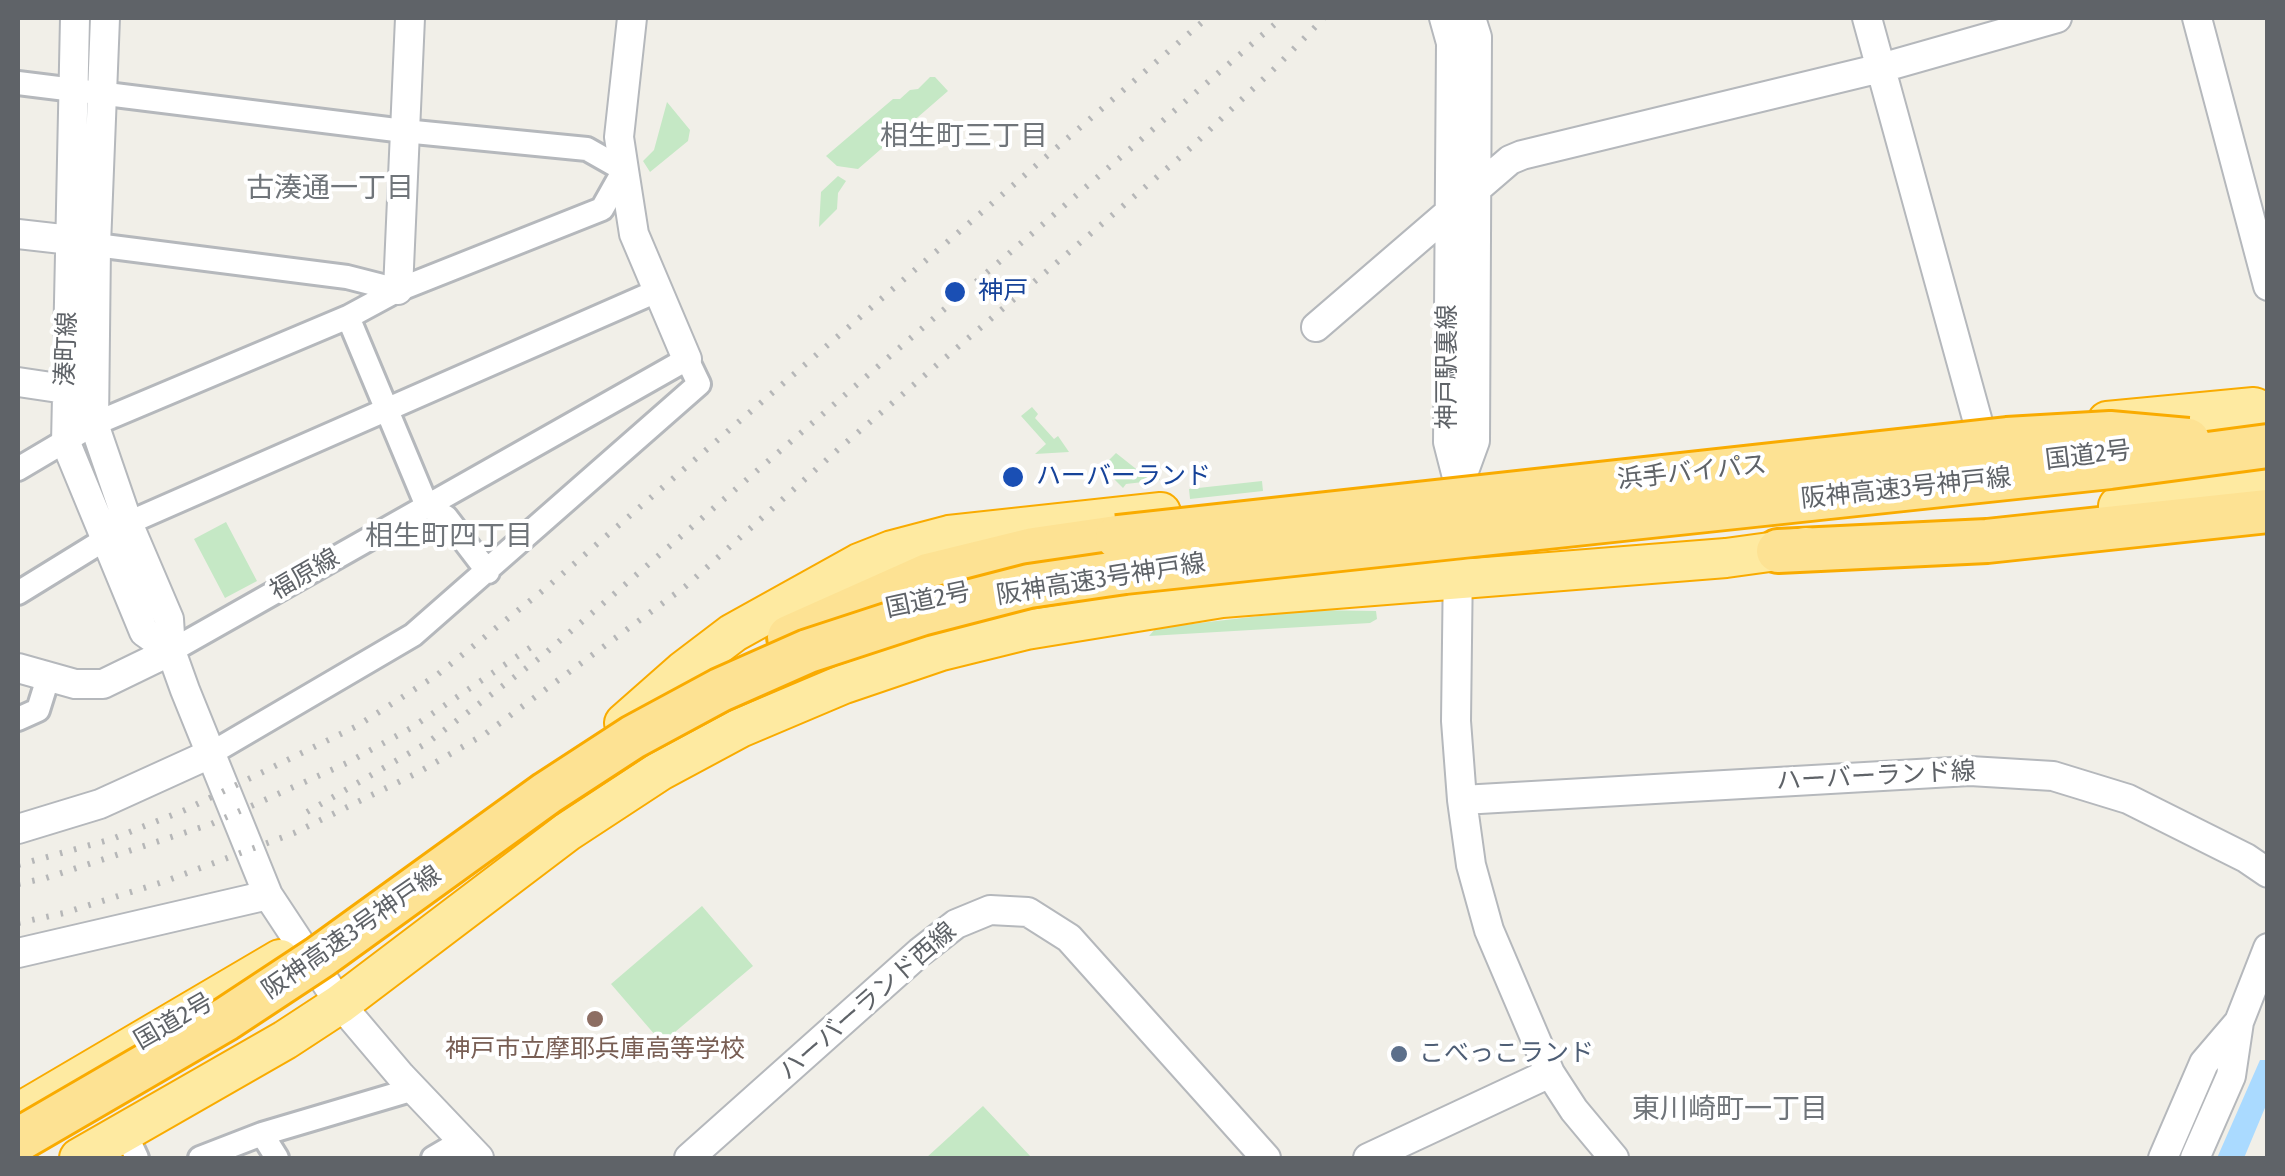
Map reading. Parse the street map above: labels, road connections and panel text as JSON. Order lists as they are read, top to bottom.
{
  "streets": {
    "highway": ["国道2号", "浜手バイパス", "阪神高速3号神戸線"],
    "street": [
      "湊町線",
      "神戸駅裏線",
      "福原線",
      "ハーバーランド線",
      "ハーバーランド西線"
    ]
  },
  "crossings": [
    ["湊町線", "国道2号"],
    ["湊町線", "福原線"],
    ["神戸駅裏線", "国道2号"],
    ["国道2号", "浜手バイパス"],
    ["浜手バイパス", "阪神高速3号神戸線"]
  ],
  "districts": [
    "相生町三丁目",
    "古湊通一丁目",
    "相生町四丁目",
    "東川崎町一丁目"
  ],
  "places": [
    "神戸",
    "ハーバーランド",
    "神戸市立摩耶兵庫高等学校",
    "こべっこランド"
  ]
}
